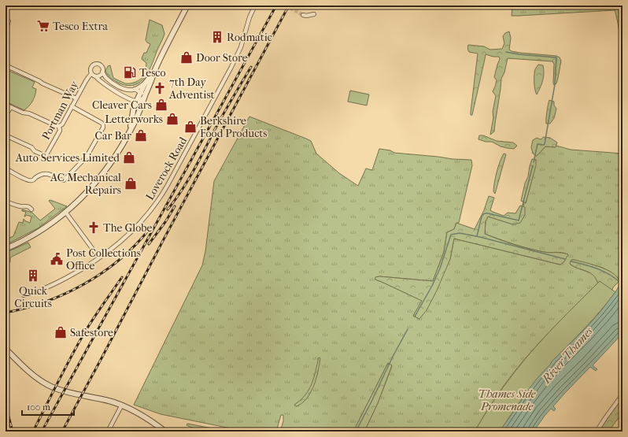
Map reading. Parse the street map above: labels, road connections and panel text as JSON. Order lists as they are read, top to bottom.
{
  "streets": {
    "street": ["Portman Way", "Loverock Road"]
  },
  "water": ["River Thames"],
  "parks": ["Thames Side Promenade"],
  "places": {
    "supermarket": ["Tesco Extra"],
    "building": ["Rodmatic", "Quick Circuits"],
    "shop": [
      "Door Store",
      "Cleaver Cars",
      "Letterworks",
      "Berkshire Food Products",
      "Car Bar",
      "Auto Services Limited",
      "AC Mechanical Repairs",
      "Safestore"
    ],
    "fuel station": ["Tesco"],
    "church": ["7th Day Adventist", "The Globe"],
    "public building": ["Post Collections Office"]
  },
  "scale_bar": "100 m"
}
